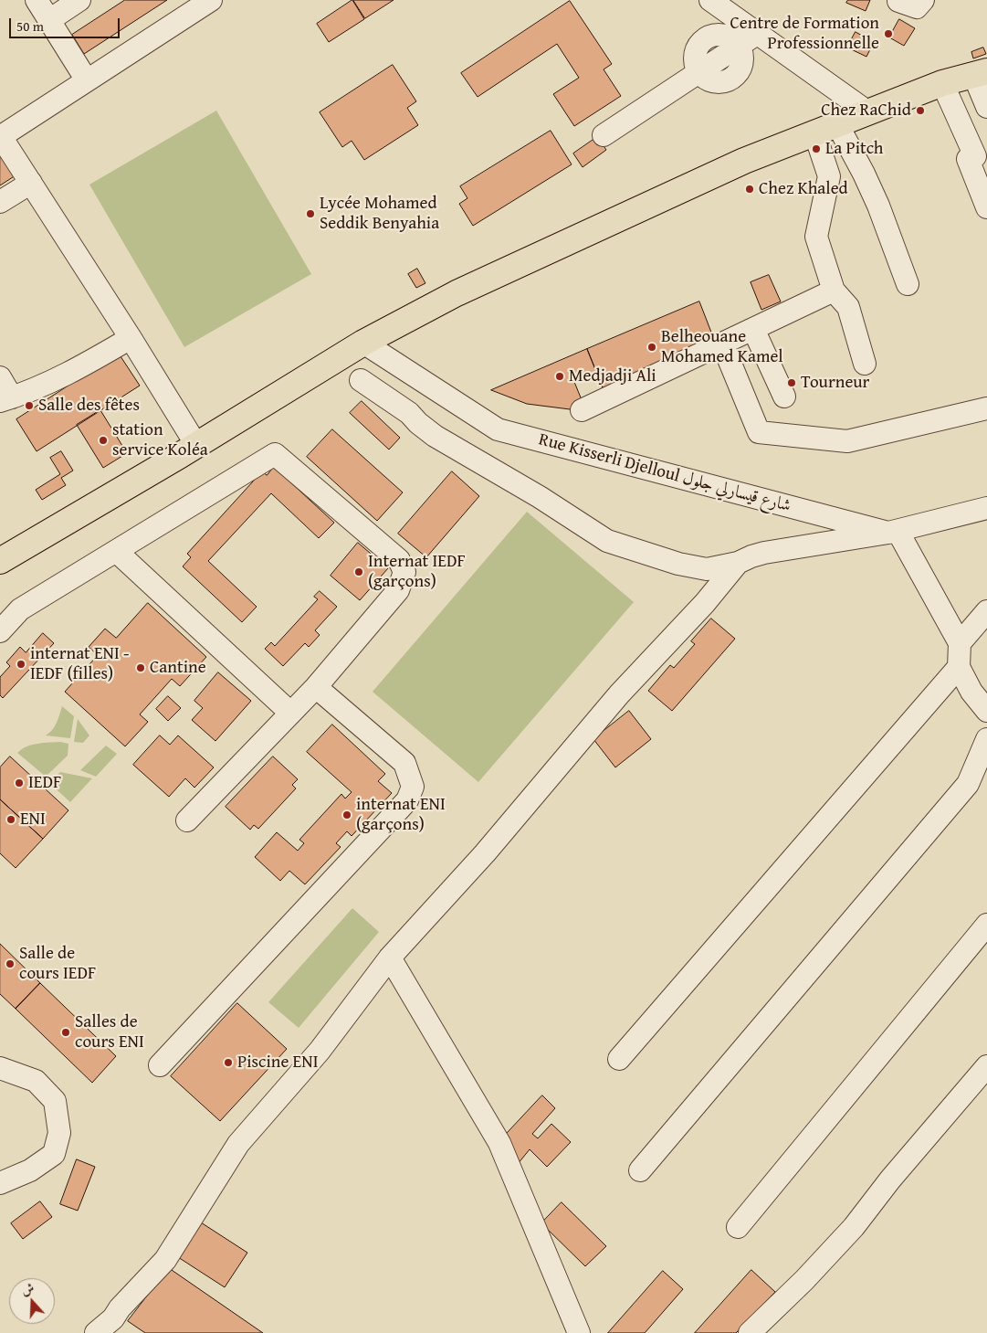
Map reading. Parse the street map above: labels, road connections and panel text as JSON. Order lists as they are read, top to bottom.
{
  "streets": {
    "street": ["Rue Kisserli Djelloul شارع قيسارلي جلول"]
  },
  "places": [
    "Centre de Formation Professionnelle",
    "Chez RaChid",
    "La Pitch",
    "Chez Khaled",
    "Lycée Mohamed Seddik Benyahia",
    "Belheouane Mohamed Kamel",
    "Medjadji Ali",
    "Tourneur",
    "Salle des fêtes",
    "station service Koléa",
    "Internat IEDF (garçons)",
    "internat ENI - IEDF (filles)",
    "Cantine",
    "IEDF",
    "internat ENI (garçons)",
    "ENI",
    "Salle de cours IEDF",
    "Salles de cours ENI",
    "Piscine ENI"
  ],
  "scale_bar": "50 m",
  "north": "top"
}
